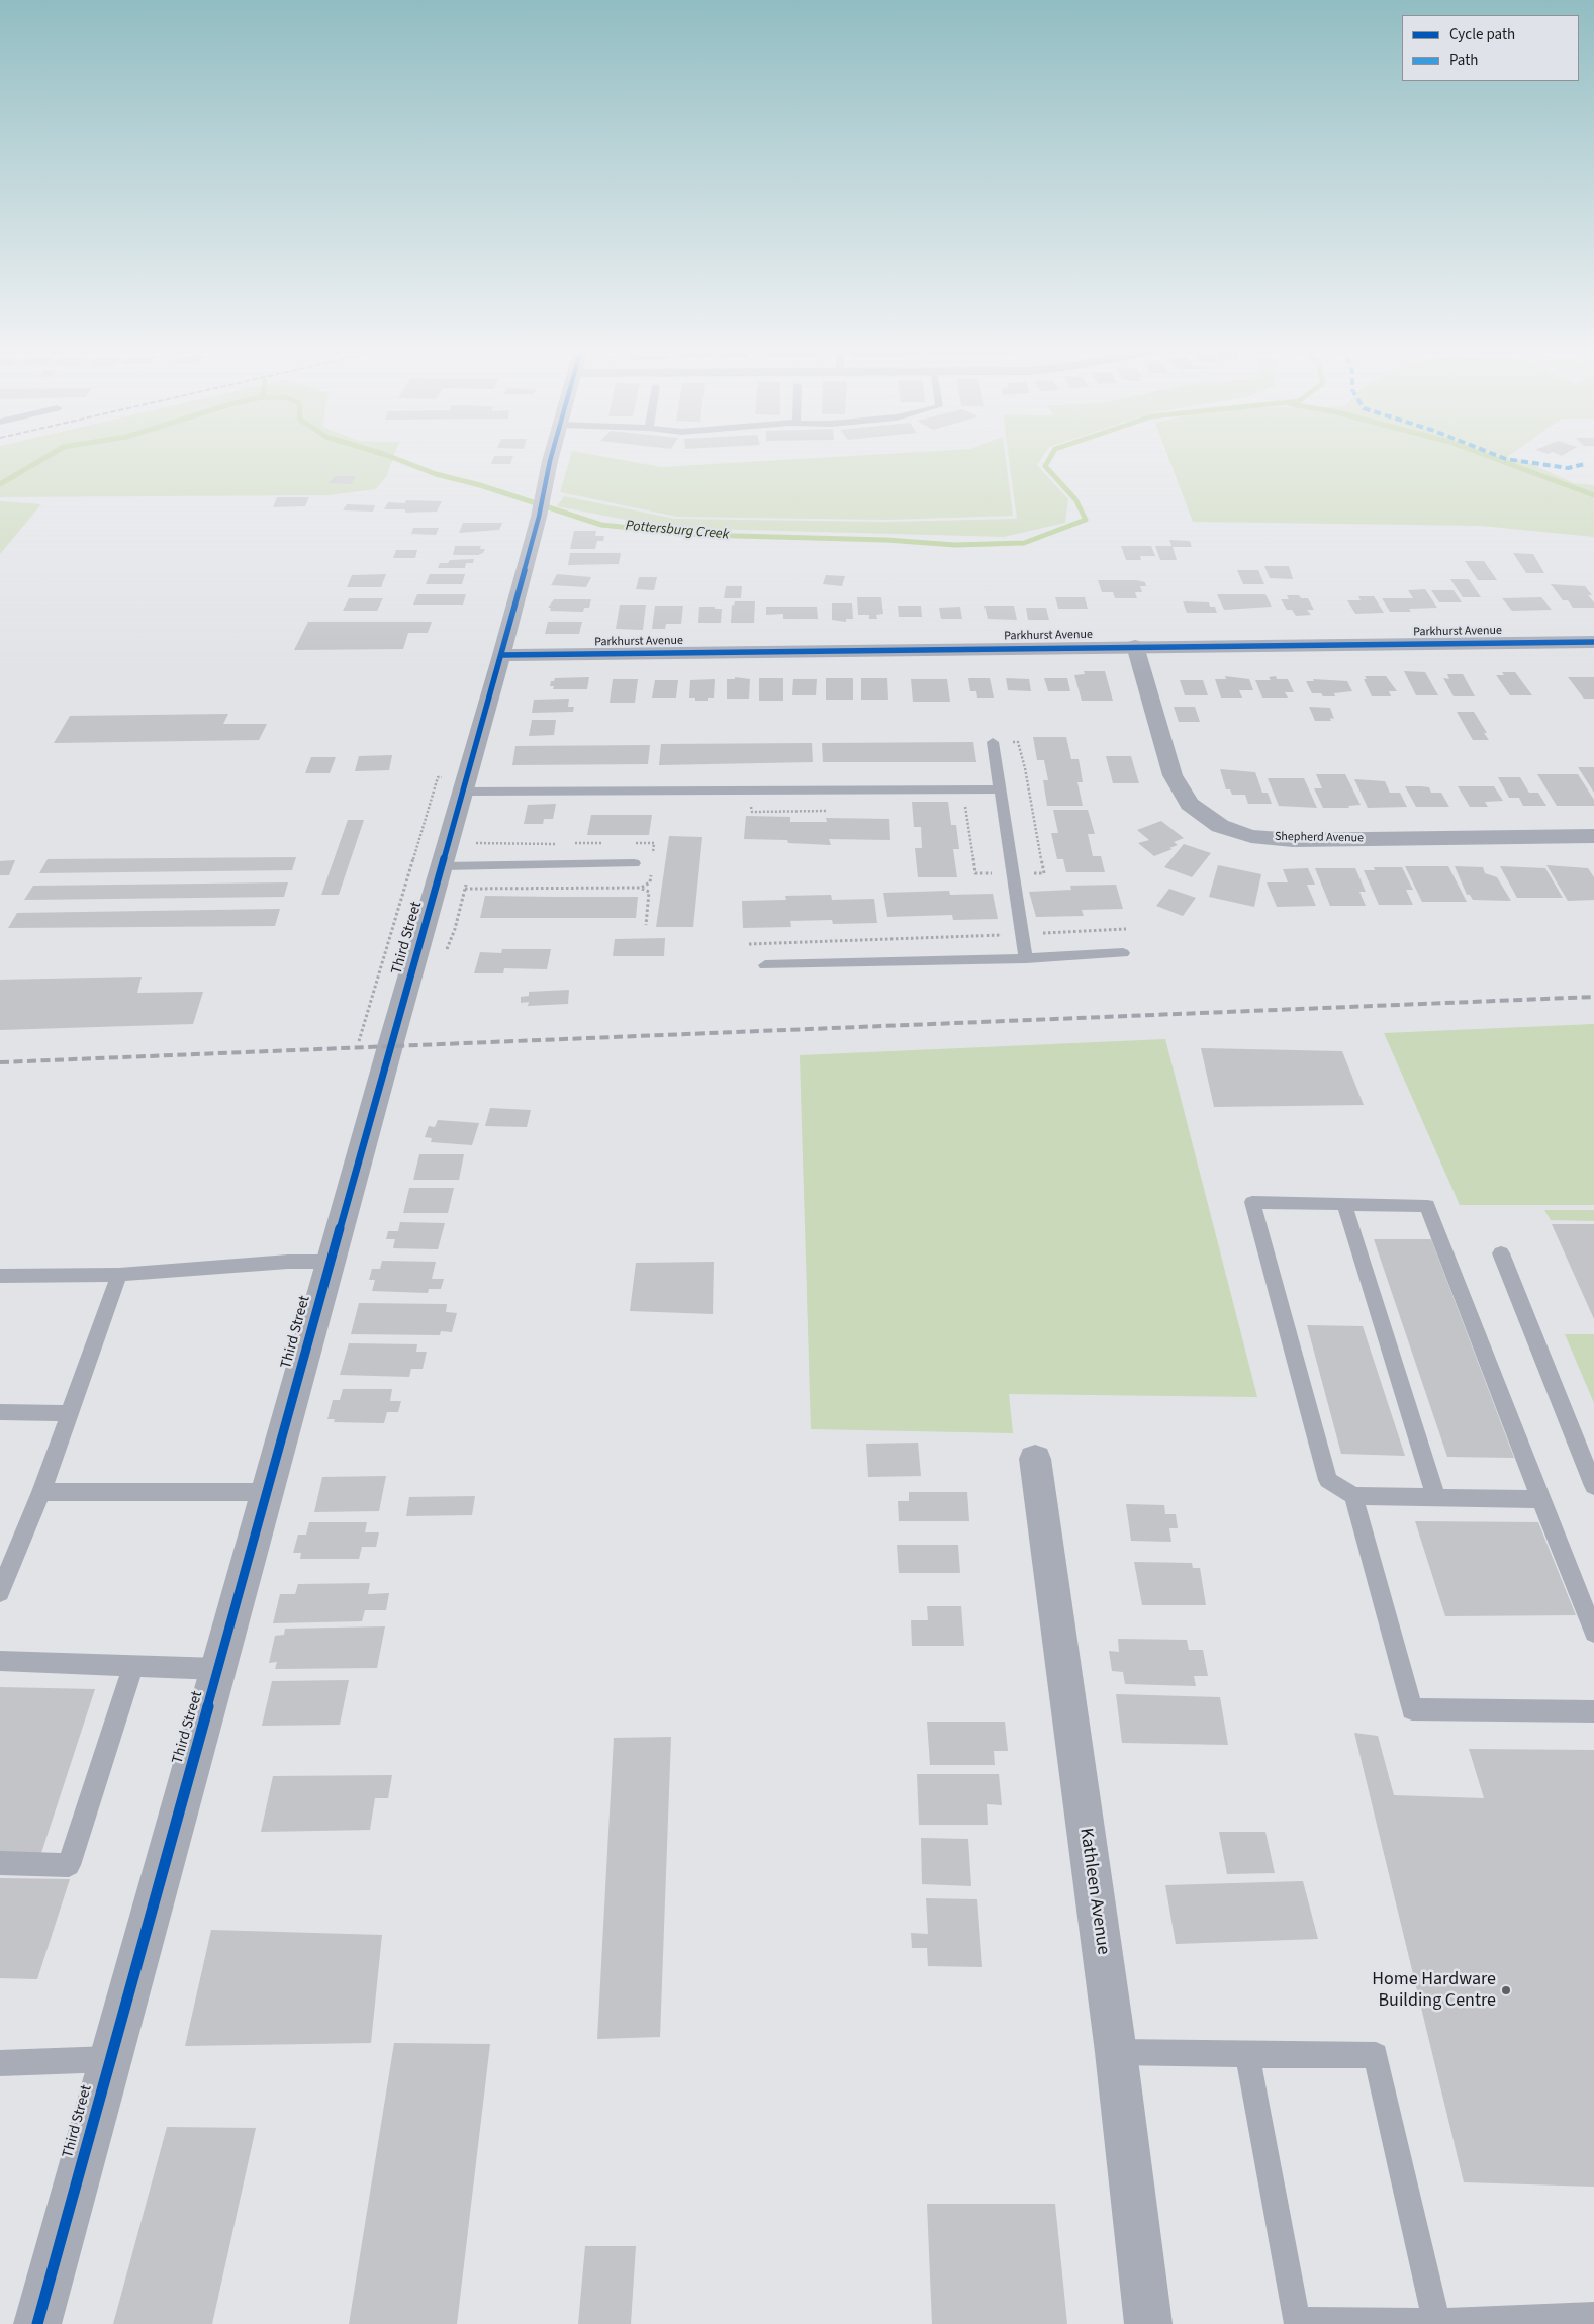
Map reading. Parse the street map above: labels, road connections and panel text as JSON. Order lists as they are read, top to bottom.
{
  "streets": {
    "street": [
      "Parkhurst Avenue",
      "Shepherd Avenue",
      "Third Street",
      "Kathleen Avenue"
    ]
  },
  "crossings": [
    ["Parkhurst Avenue", "Shepherd Avenue"],
    ["Parkhurst Avenue", "Third Street"]
  ],
  "water": ["Pottersburg Creek"],
  "places": ["Home Hardware Building Centre"],
  "legend": ["Cycle path", "Path"]
}
